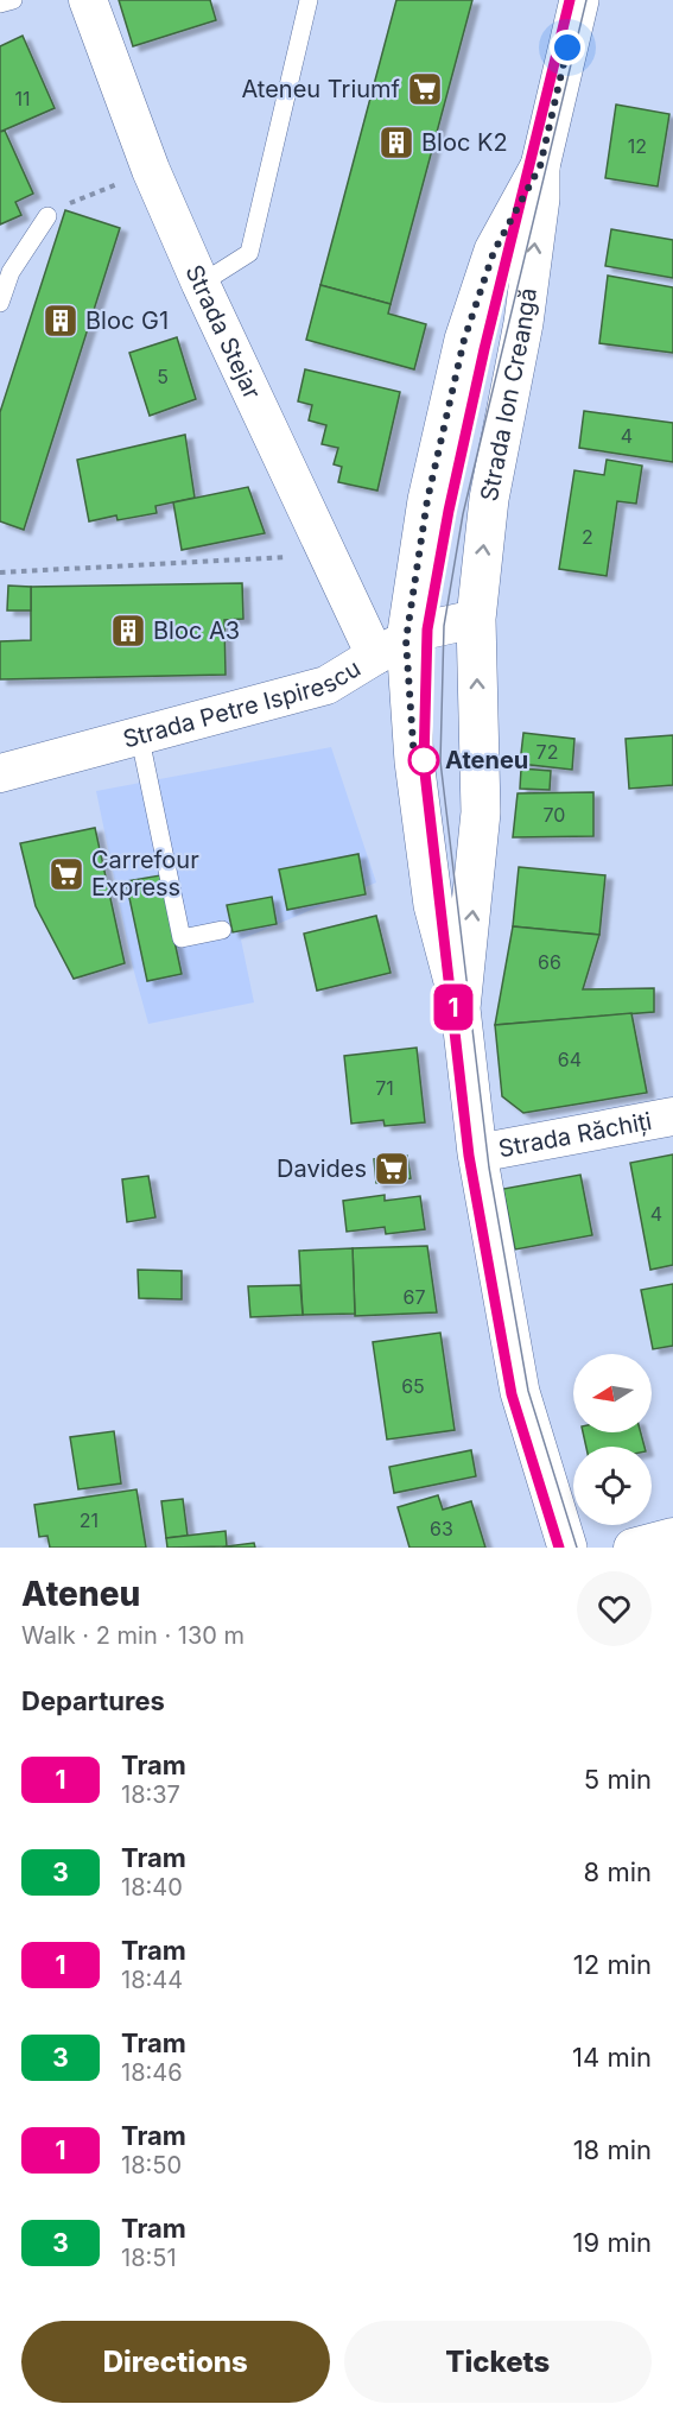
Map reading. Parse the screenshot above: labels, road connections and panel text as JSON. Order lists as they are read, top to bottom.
{
  "streets": {
    "street": [
      "Strada Stejar",
      "Strada Ion Creangă",
      "Strada Petre Ispirescu",
      "Strada Răchiți"
    ]
  },
  "crossings": [
    ["Strada Stejar", "Strada Ion Creangă"],
    ["Strada Stejar", "Strada Petre Ispirescu"],
    ["Strada Ion Creangă", "Strada Petre Ispirescu"]
  ],
  "places": {
    "supermarket": ["Ateneu Triumf", "Carrefour Express", "Davides"],
    "building": ["Bloc K2", "Bloc G1", "Bloc A3"],
    "other": ["Ateneu"]
  },
  "lines": ["tram line 1"],
  "house_numbers": [
    "11",
    "12",
    "5",
    "4",
    "2",
    "72",
    "70",
    "66",
    "64",
    "71",
    "4",
    "67",
    "65",
    "21",
    "63"
  ],
  "north": "left",
  "page": {
    "on_map": "1",
    "heading": [
      ["Ateneu", "Walk · 2 min · 130 m"],
      "Departures"
    ],
    "list": [
      {
        "mark": "1",
        "name": "Tram",
        "note": "18:37",
        "value": "5 min"
      },
      {
        "mark": "3",
        "name": "Tram",
        "note": "18:40",
        "value": "8 min"
      },
      {
        "mark": "1",
        "name": "Tram",
        "note": "18:44",
        "value": "12 min"
      },
      {
        "mark": "3",
        "name": "Tram",
        "note": "18:46",
        "value": "14 min"
      },
      {
        "mark": "1",
        "name": "Tram",
        "note": "18:50",
        "value": "18 min"
      },
      {
        "mark": "3",
        "name": "Tram",
        "note": "18:51",
        "value": "19 min"
      }
    ],
    "buttons": ["Directions", "Tickets"]
  }
}
